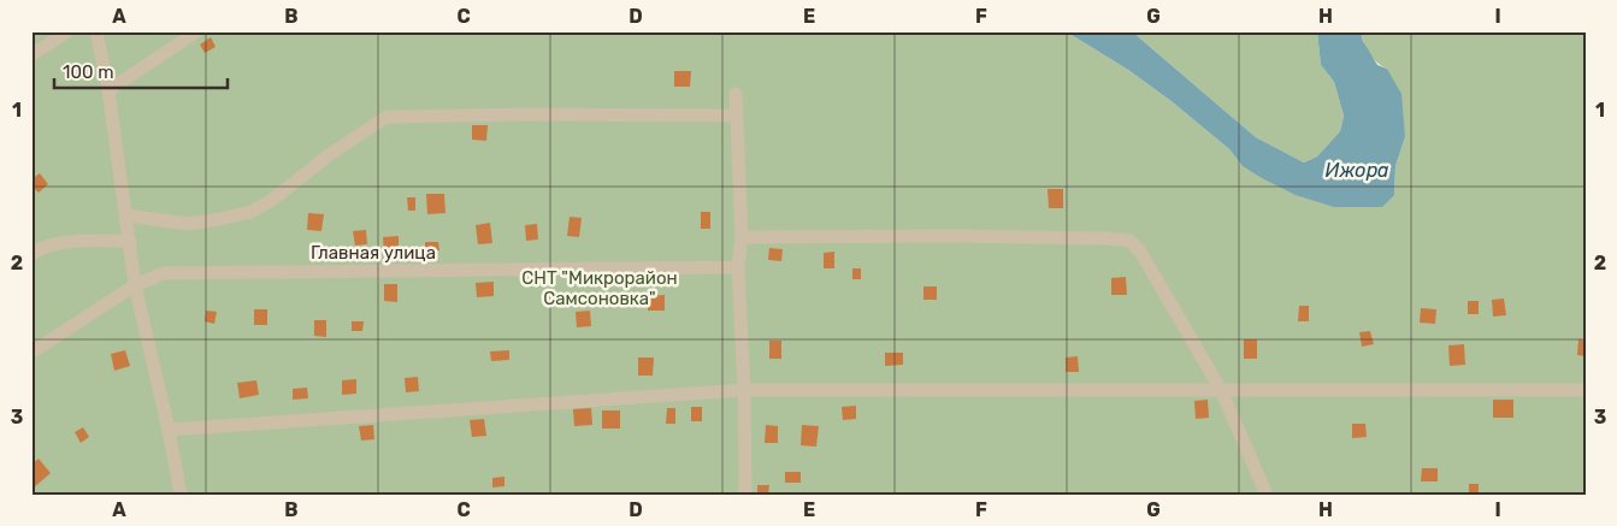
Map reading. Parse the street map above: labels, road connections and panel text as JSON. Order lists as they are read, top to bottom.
{
  "streets": {
    "street": ["Главная улица"]
  },
  "water": ["Ижора"],
  "parks": ["СНТ \"Микрорайон Самсоновка\""],
  "scale_bar": "100 m",
  "grid": {
    "columns": [
      "A",
      "B",
      "C",
      "D",
      "E",
      "F",
      "G",
      "H",
      "I"
    ],
    "rows": ["1", "2", "3"]
  }
}
